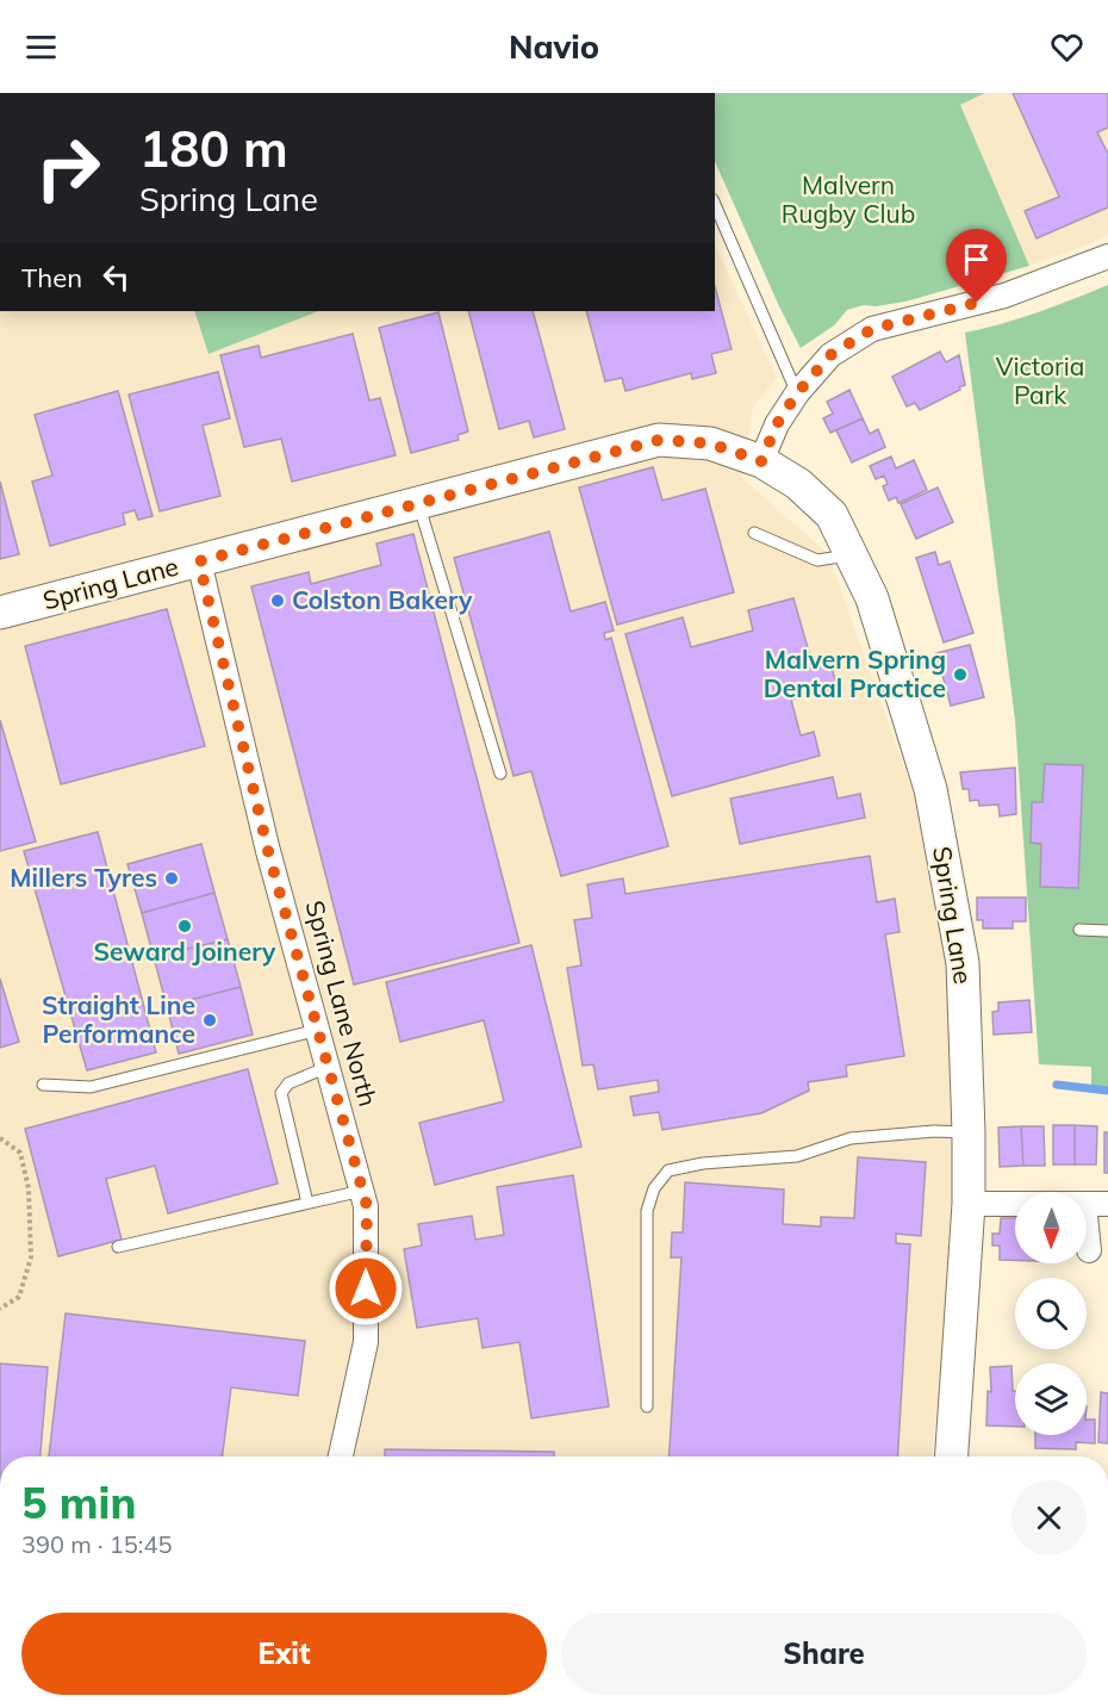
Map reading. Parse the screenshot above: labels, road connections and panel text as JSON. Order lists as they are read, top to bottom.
{
  "streets": {
    "street": ["Spring Lane", "Spring Lane North"]
  },
  "crossings": [
    ["Spring Lane", "Spring Lane North"]
  ],
  "parks": ["Malvern Rugby Club", "Victoria Park"],
  "places": [
    "Colston Bakery",
    "Malvern Spring Dental Practice",
    "Millers Tyres",
    "Seward Joinery",
    "Straight Line Performance"
  ],
  "north": "bottom",
  "page": {
    "header": "Navio",
    "turn": ["180 m", "Spring Lane"],
    "then": "Then",
    "heading": ["5 min", "390 m · 15:45"],
    "buttons": ["Exit", "Share"]
  }
}
